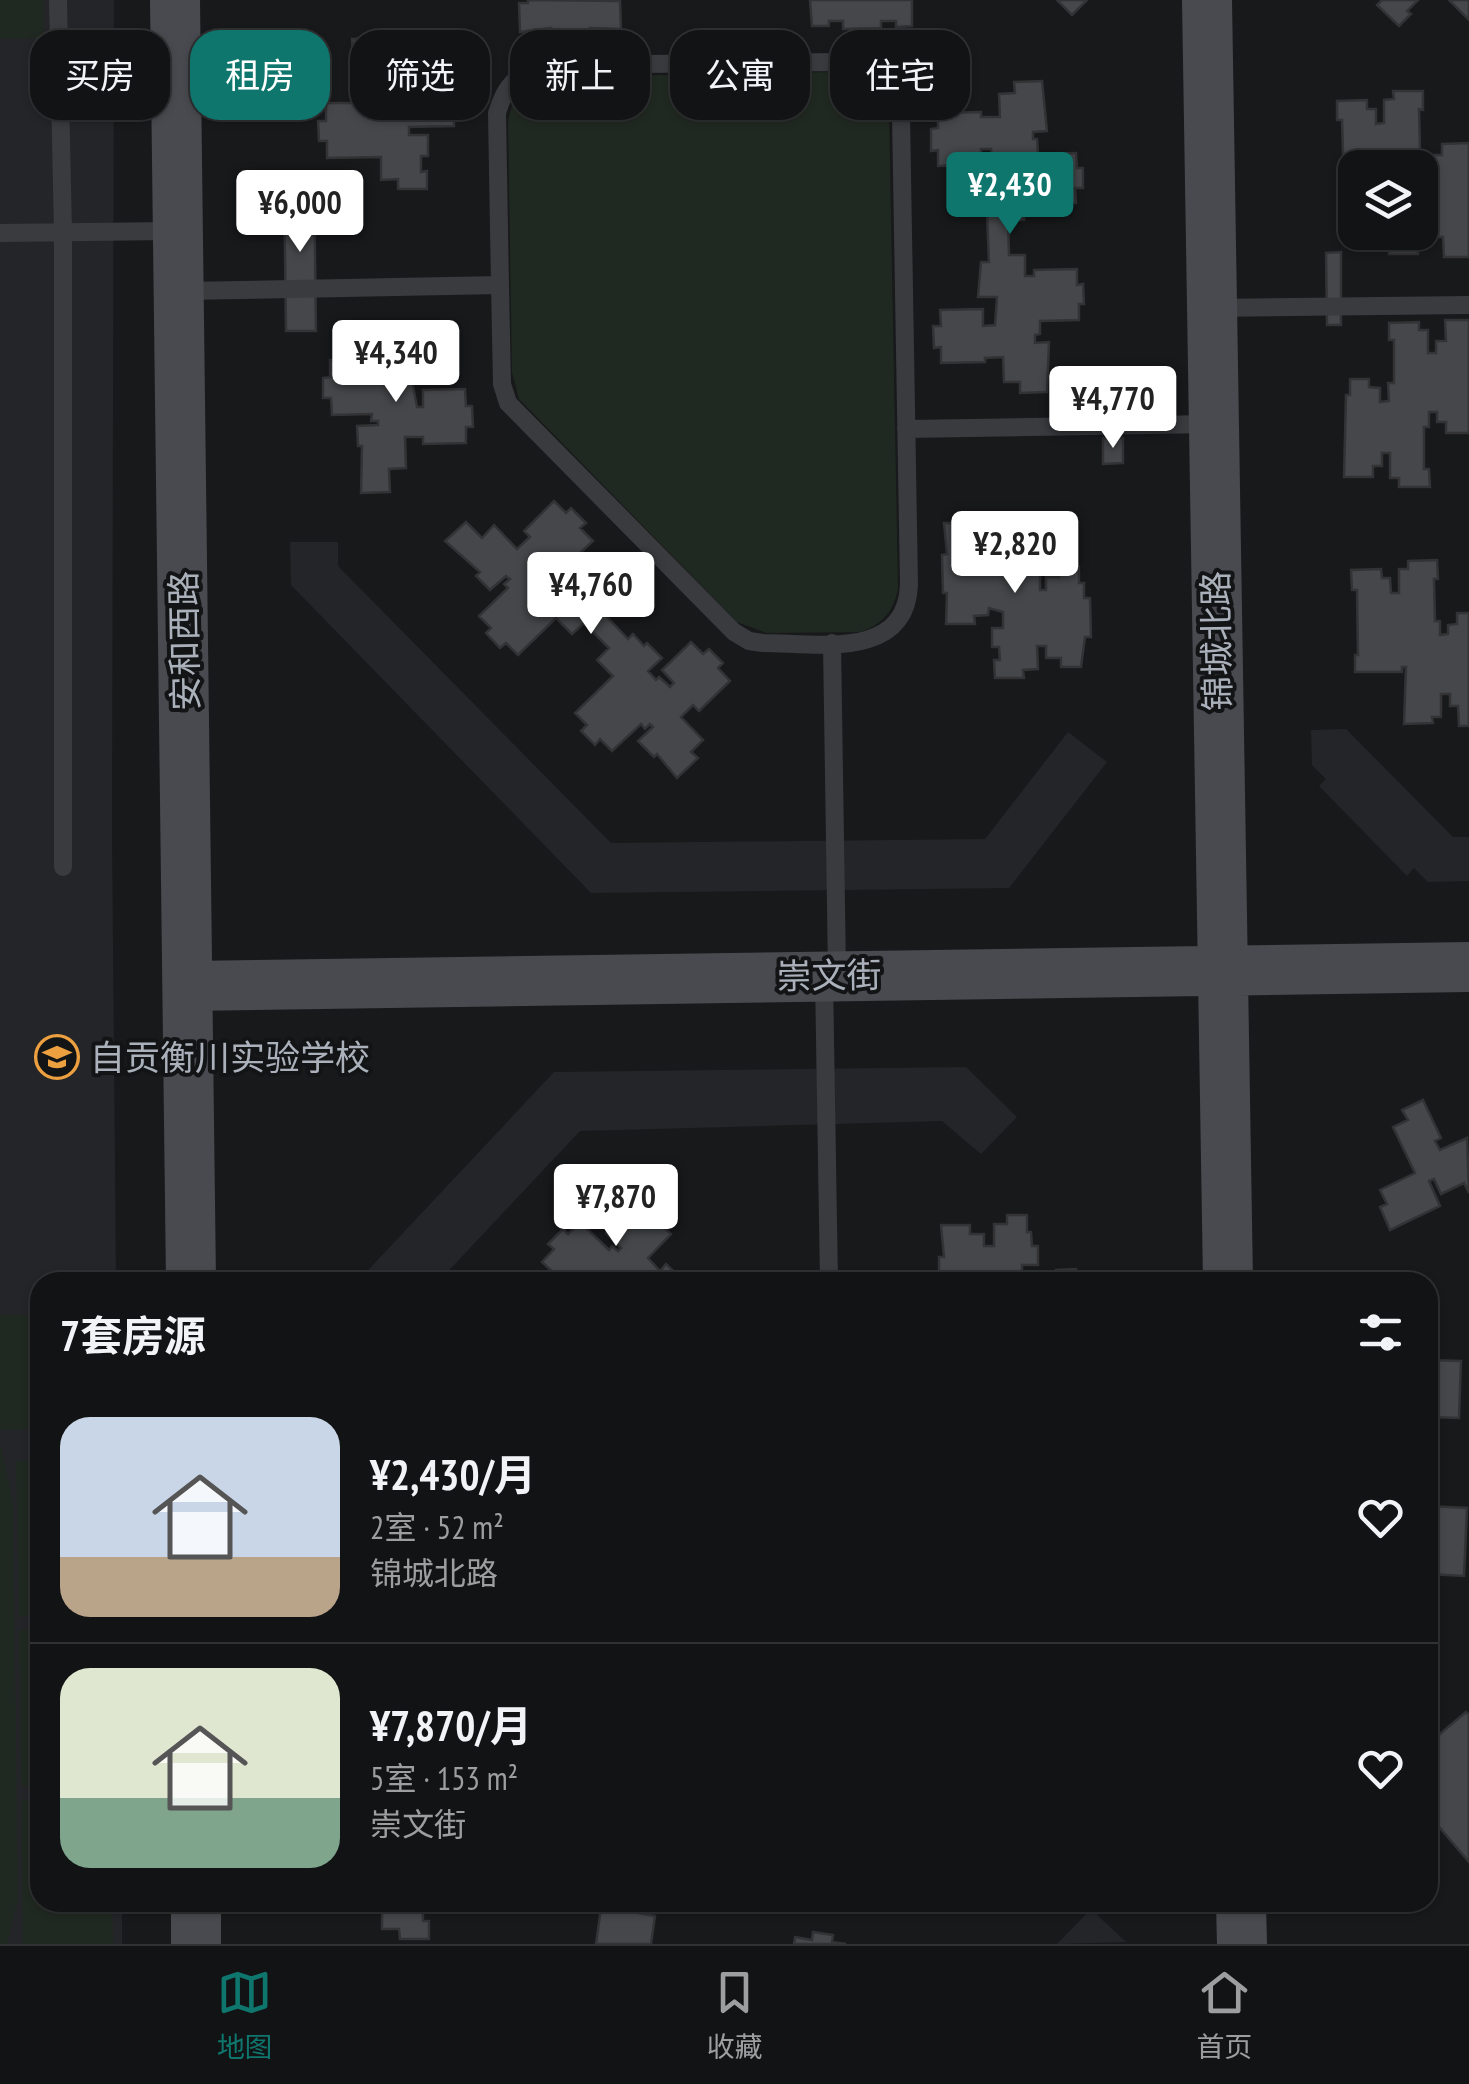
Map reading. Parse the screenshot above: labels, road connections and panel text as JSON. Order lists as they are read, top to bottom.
{
  "streets": {
    "street": ["安和西路", "锦城北路", "崇文街"]
  },
  "crossings": [
    ["安和西路", "崇文街"],
    ["锦城北路", "崇文街"]
  ],
  "places": {
    "school or university": ["自贡衡川实验学校"]
  },
  "page": {
    "chip": [
      "买房",
      "租房",
      "筛选",
      "新上",
      "公寓",
      "住宅"
    ],
    "price": [
      "¥2,430",
      "¥6,000",
      "¥4,340",
      "¥4,770",
      "¥2,820",
      "¥4,760",
      "¥7,870"
    ],
    "heading": "7套房源",
    "list": [
      {
        "name": "¥2,430/月",
        "note": "2室 · 52 m² · 锦城北路"
      },
      {
        "name": "¥7,870/月",
        "note": "5室 · 153 m² · 崇文街"
      }
    ],
    "tabs": ["地图", "收藏", "首页"]
  }
}
